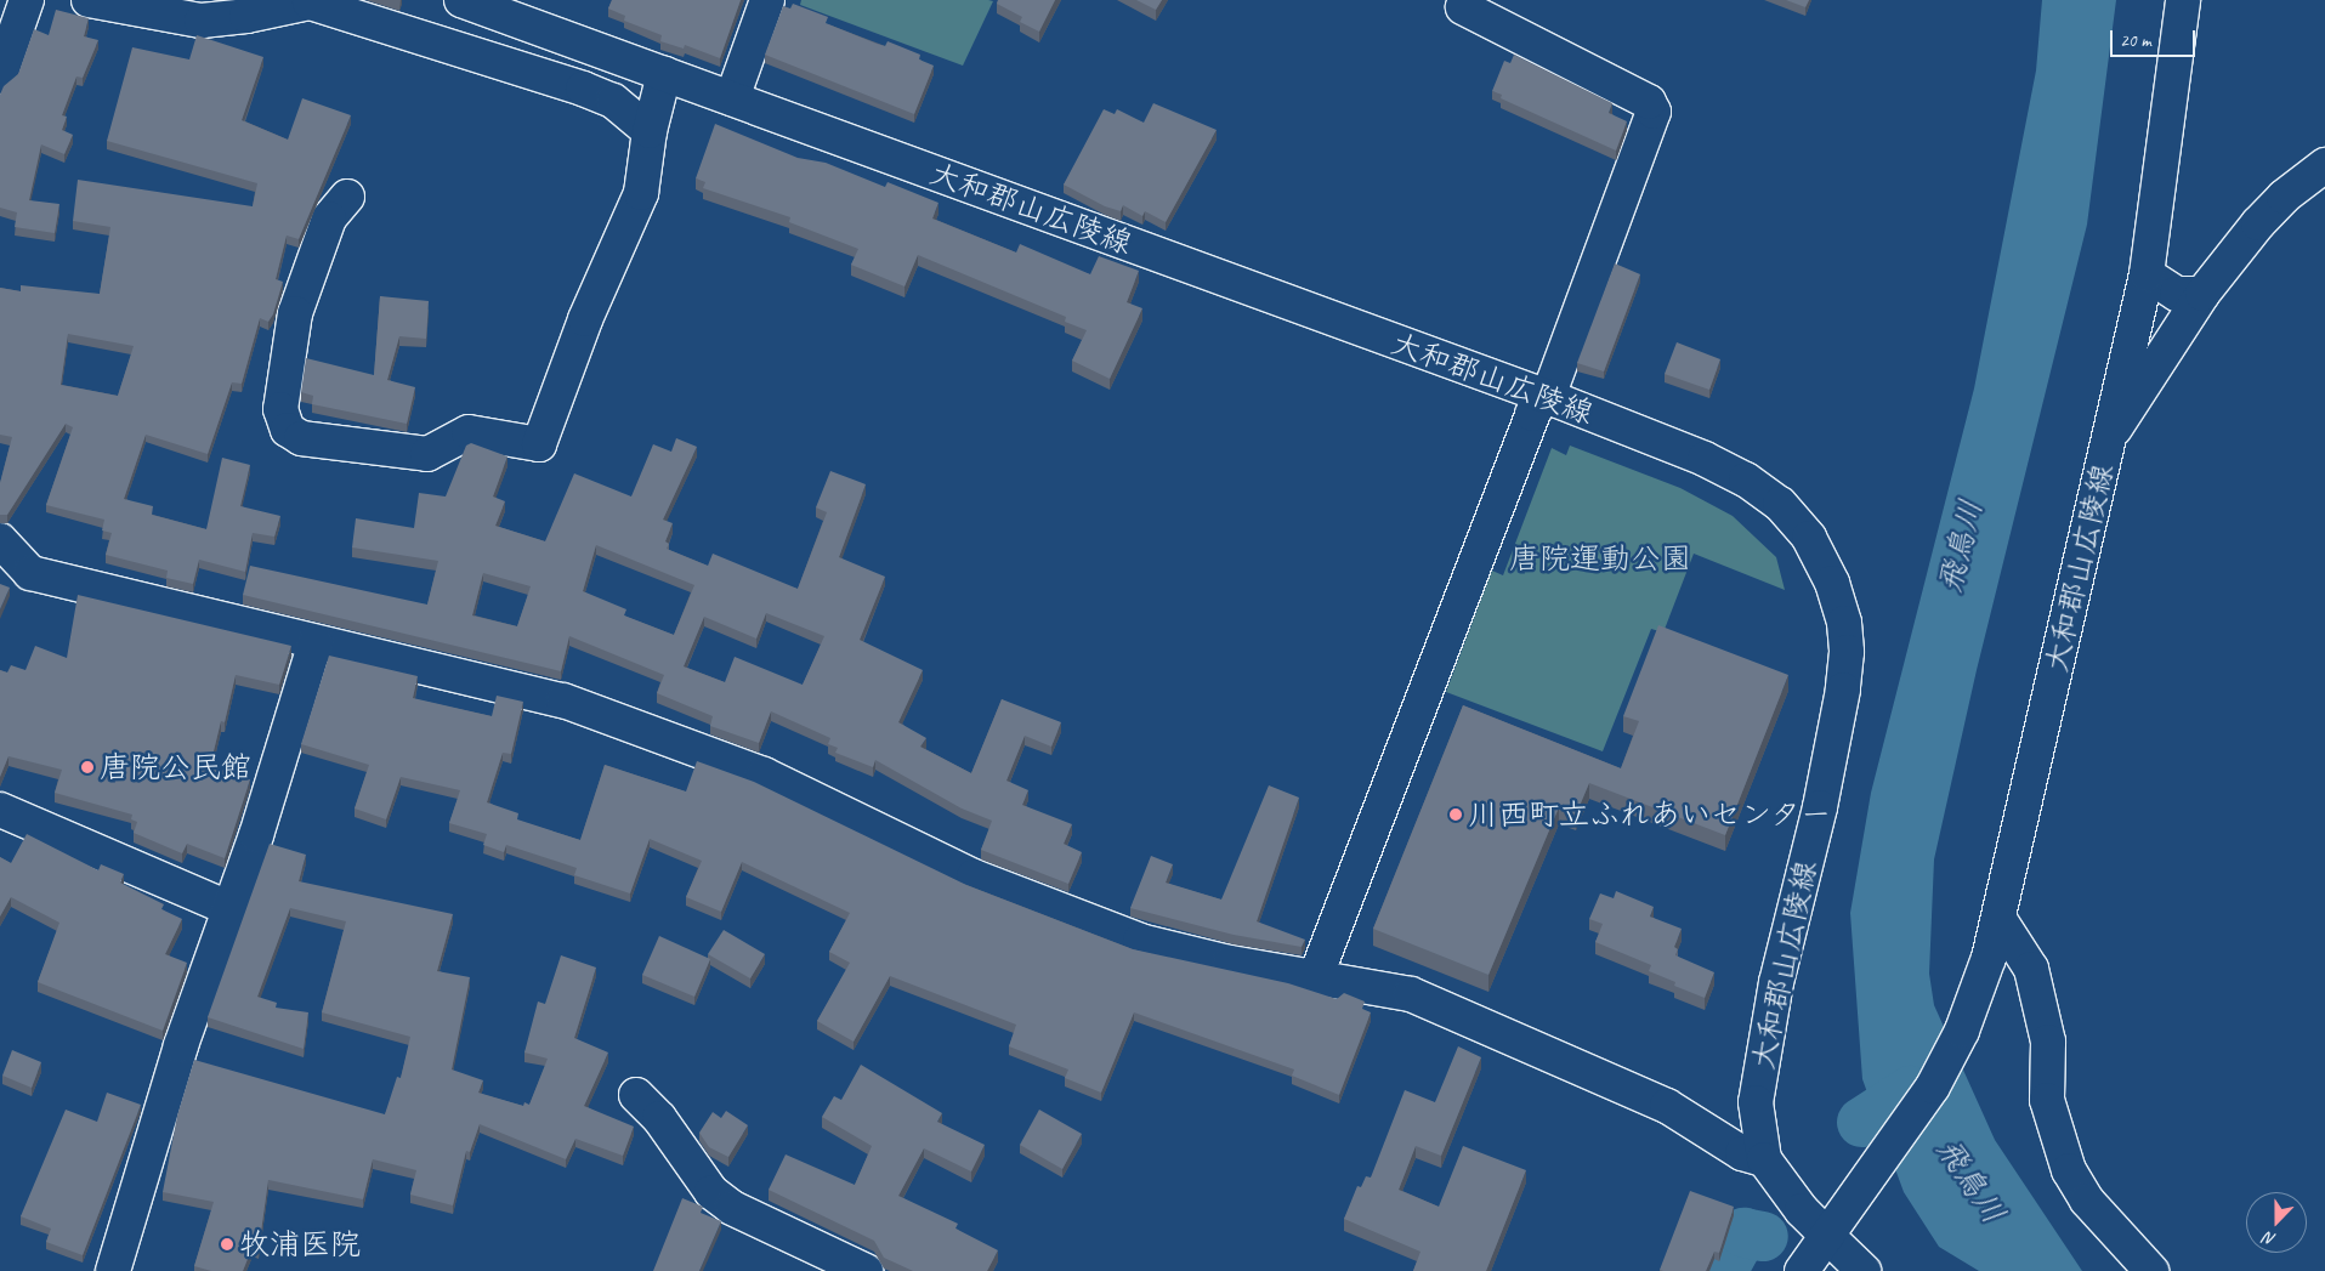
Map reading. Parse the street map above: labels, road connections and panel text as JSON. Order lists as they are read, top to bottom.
{
  "streets": {
    "street": ["大和郡山広陵線"]
  },
  "water": ["飛鳥川"],
  "parks": ["唐院運動公園"],
  "places": ["唐院公民館", "川西町立ふれあいセンター", "牧浦医院"],
  "scale_bar": "20 m",
  "north": "bottom"
}
